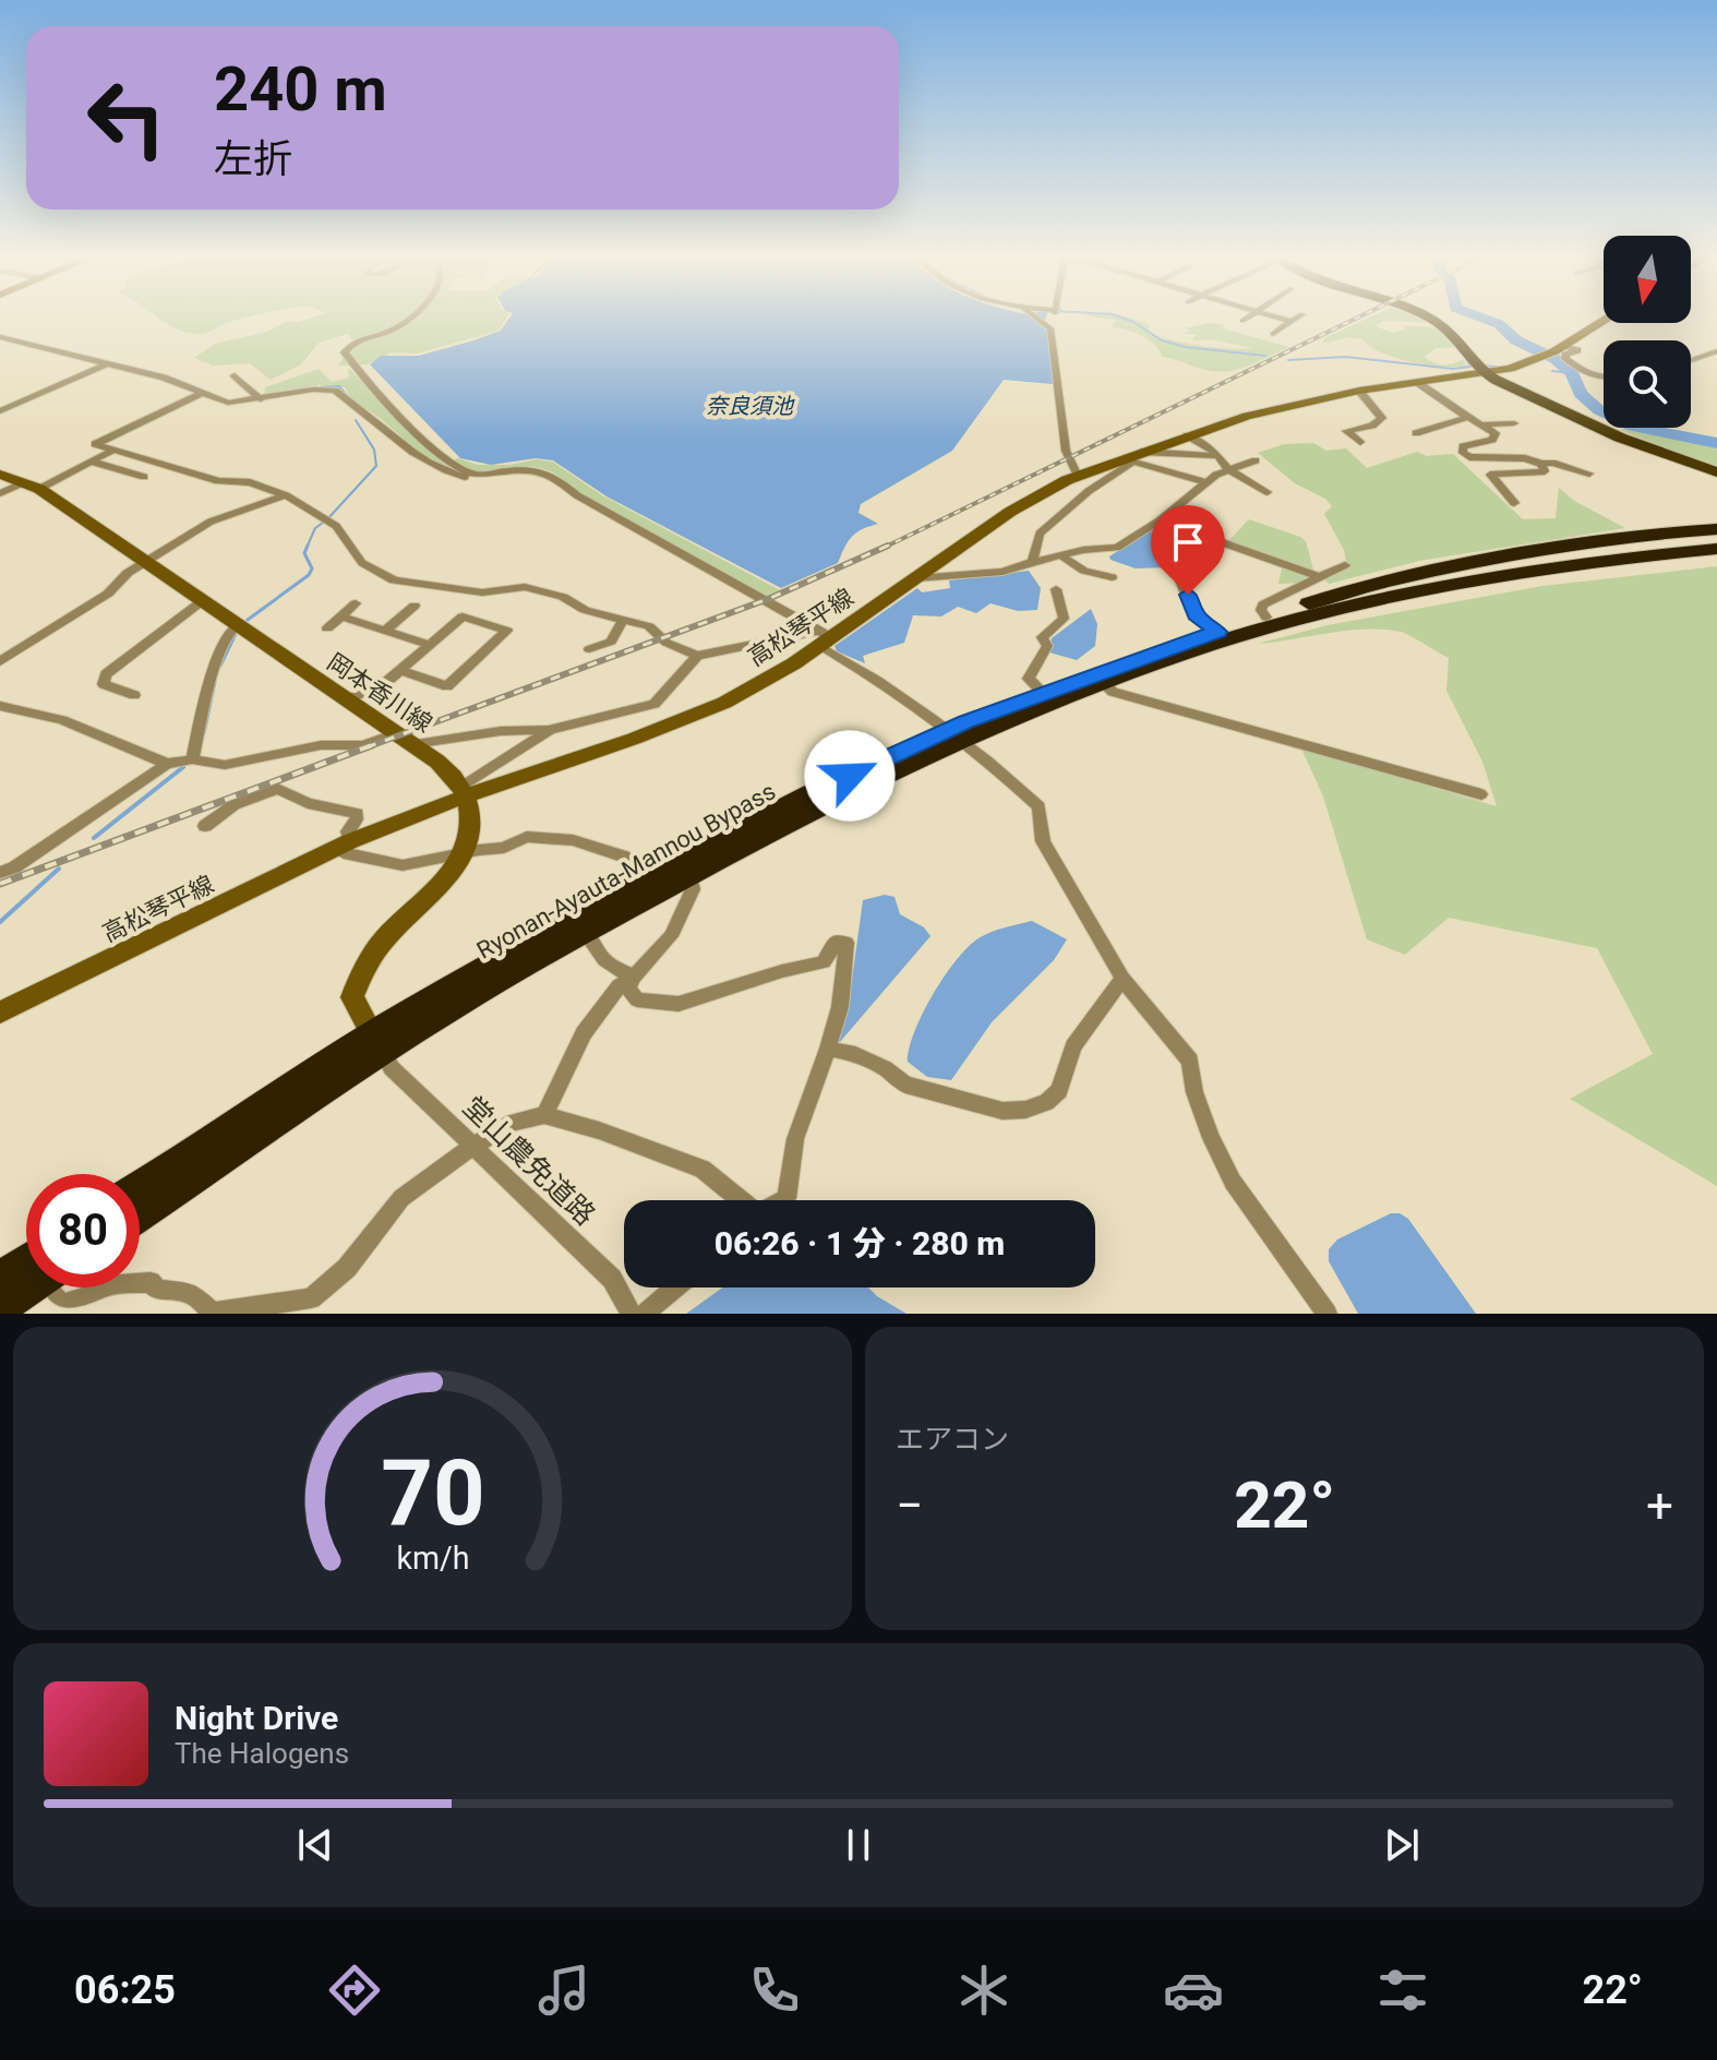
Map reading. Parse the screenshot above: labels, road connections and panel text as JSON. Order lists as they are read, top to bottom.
{
  "streets": {
    "highway": ["Ryonan-Ayauta-Mannou Bypass"],
    "main road": ["高松琴平線", "岡本香川線"],
    "street": ["堂山農免道路"]
  },
  "crossings": [
    ["高松琴平線", "岡本香川線"],
    ["Ryonan-Ayauta-Mannou Bypass", "堂山農免道路"]
  ],
  "water": ["奈良須池"],
  "north": "bottom",
  "page": {
    "turn": ["240 m", "左折"],
    "limit": "80",
    "trip": "06:26 · 1 分 · 280 m",
    "tile": "エアコン",
    "heat": ["−", "22°", "+"],
    "song": ["Night Drive", "The Halogens"],
    "tabs": ["06:25", "22°"],
    "gauge": ["70", "km/h"]
  }
}
